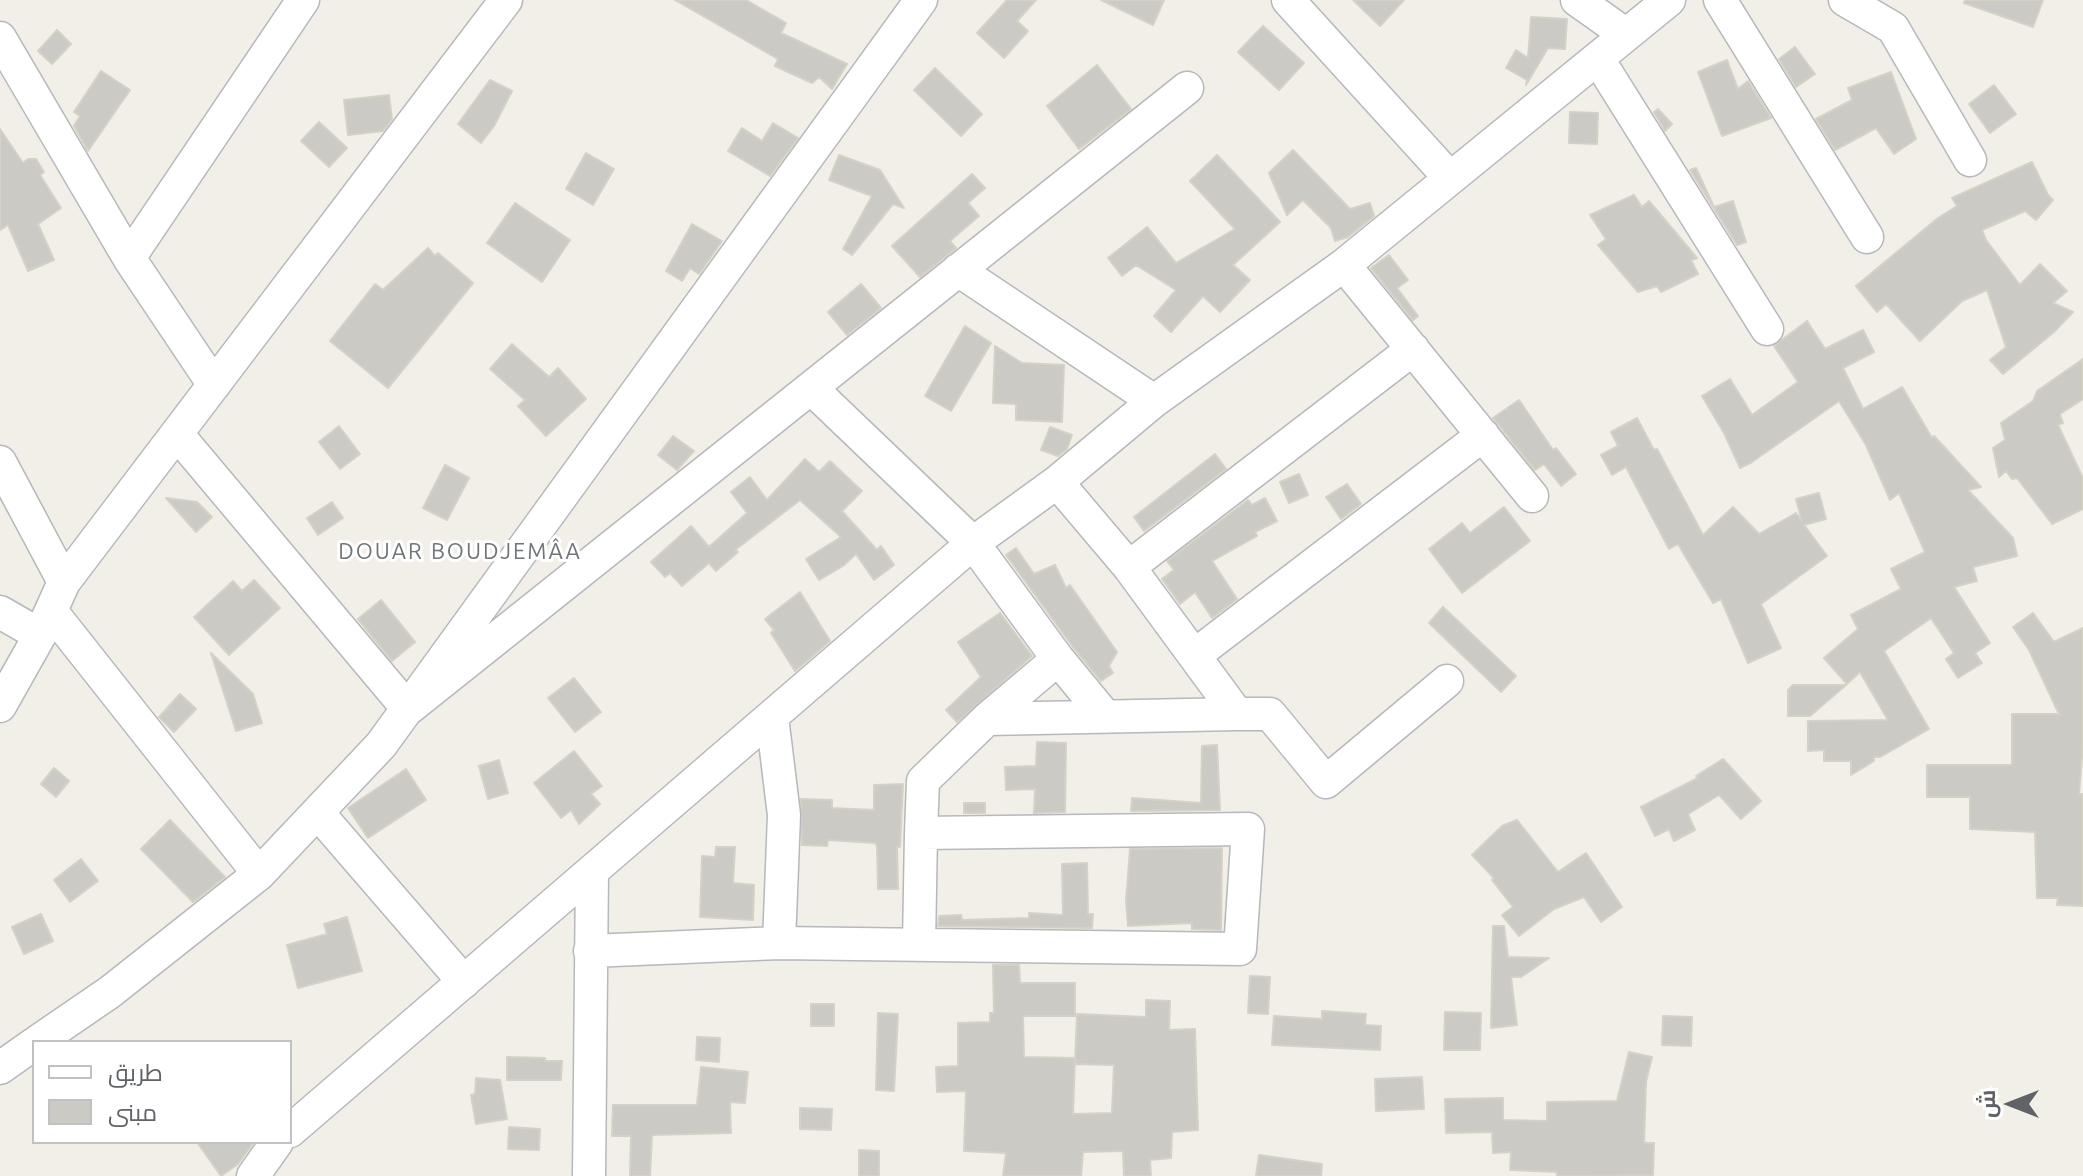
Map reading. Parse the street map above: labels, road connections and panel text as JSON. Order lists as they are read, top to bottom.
{
  "districts": ["DOUAR BOUDJEMÂA"],
  "legend": ["طريق", "مبنى"],
  "north": "left"
}
